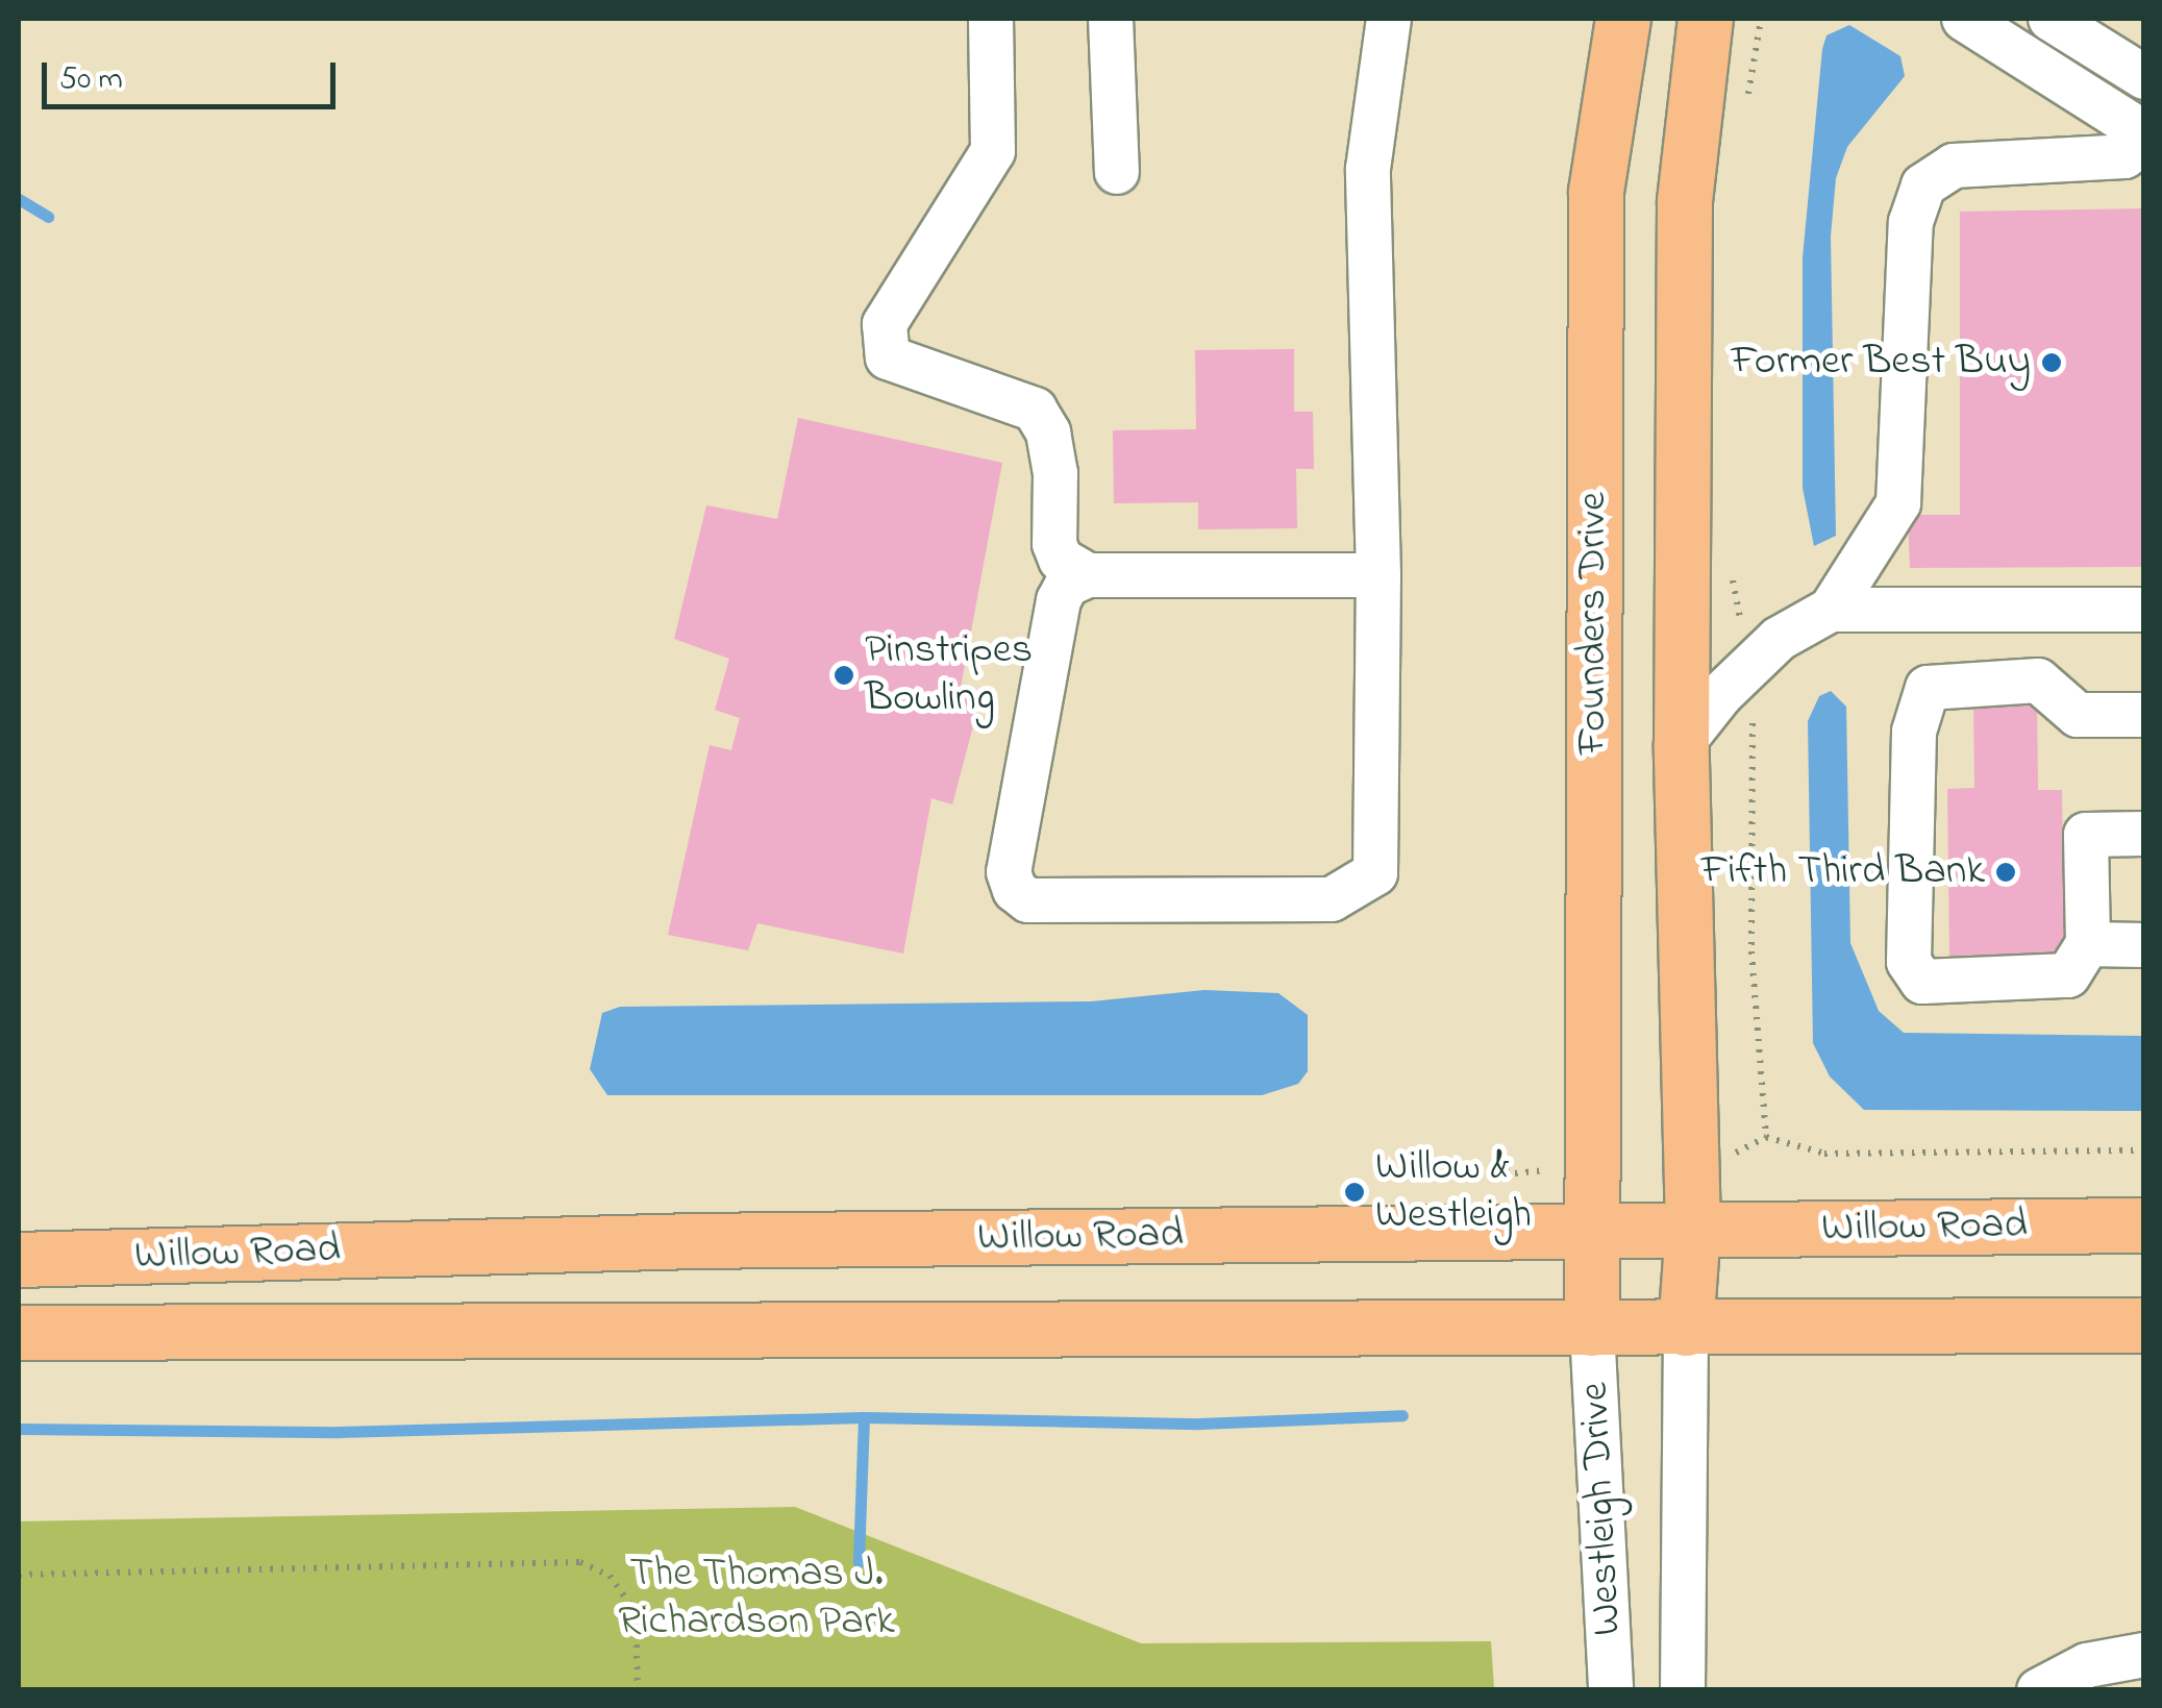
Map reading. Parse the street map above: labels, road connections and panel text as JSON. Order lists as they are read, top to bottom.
{
  "streets": {
    "main road": ["Founders Drive", "Willow Road"],
    "street": ["Westleigh Drive"]
  },
  "crossings": [
    ["Founders Drive", "Willow Road"],
    ["Founders Drive", "Westleigh Drive"],
    ["Willow Road", "Westleigh Drive"]
  ],
  "parks": ["The Thomas J. Richardson Park"],
  "places": [
    "Former Best Buy",
    "Pinstripes Bowling",
    "Fifth Third Bank",
    "Willow & Westleigh"
  ],
  "scale_bar": "50 m"
}
